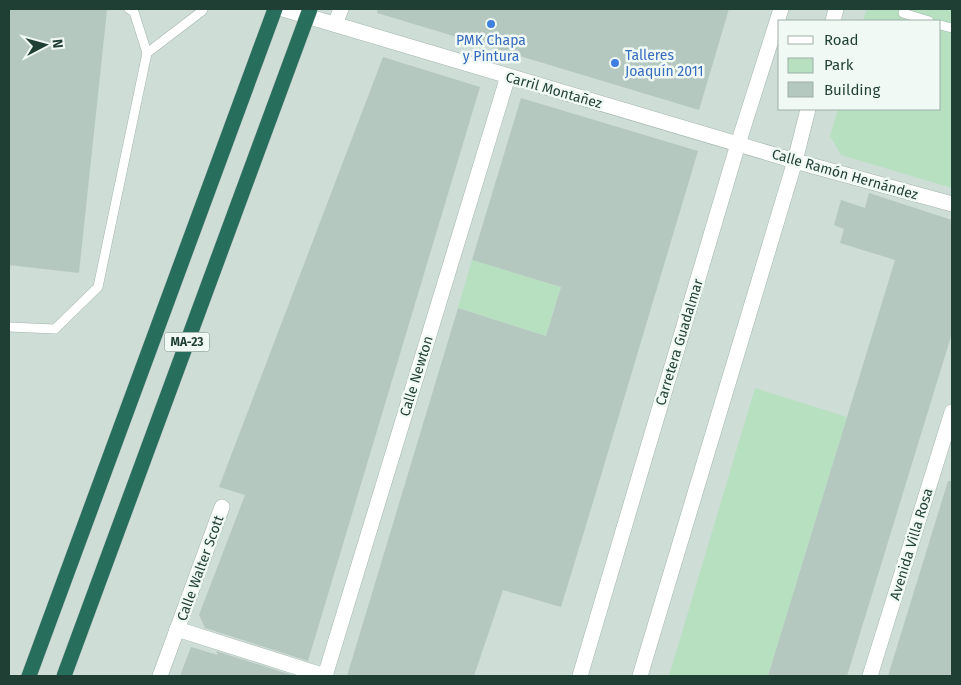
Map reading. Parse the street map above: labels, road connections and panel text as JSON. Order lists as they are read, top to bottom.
{
  "streets": {
    "highway": ["MA-23"],
    "street": [
      "Carril Montañez",
      "Calle Ramón Hernández",
      "Carretera Guadalmar",
      "Calle Newton",
      "Avenida Villa Rosa",
      "Calle Walter Scott"
    ]
  },
  "crossings": [
    ["Carril Montañez", "Calle Ramón Hernández"],
    ["Carril Montañez", "Carretera Guadalmar"],
    ["Carril Montañez", "Calle Newton"],
    ["Calle Ramón Hernández", "Carretera Guadalmar"],
    ["Calle Newton", "Calle Walter Scott"]
  ],
  "places": ["PMK Chapa y Pintura", "Talleres Joaquín 2011"],
  "legend": ["Road", "Park", "Building"],
  "north": "right"
}
